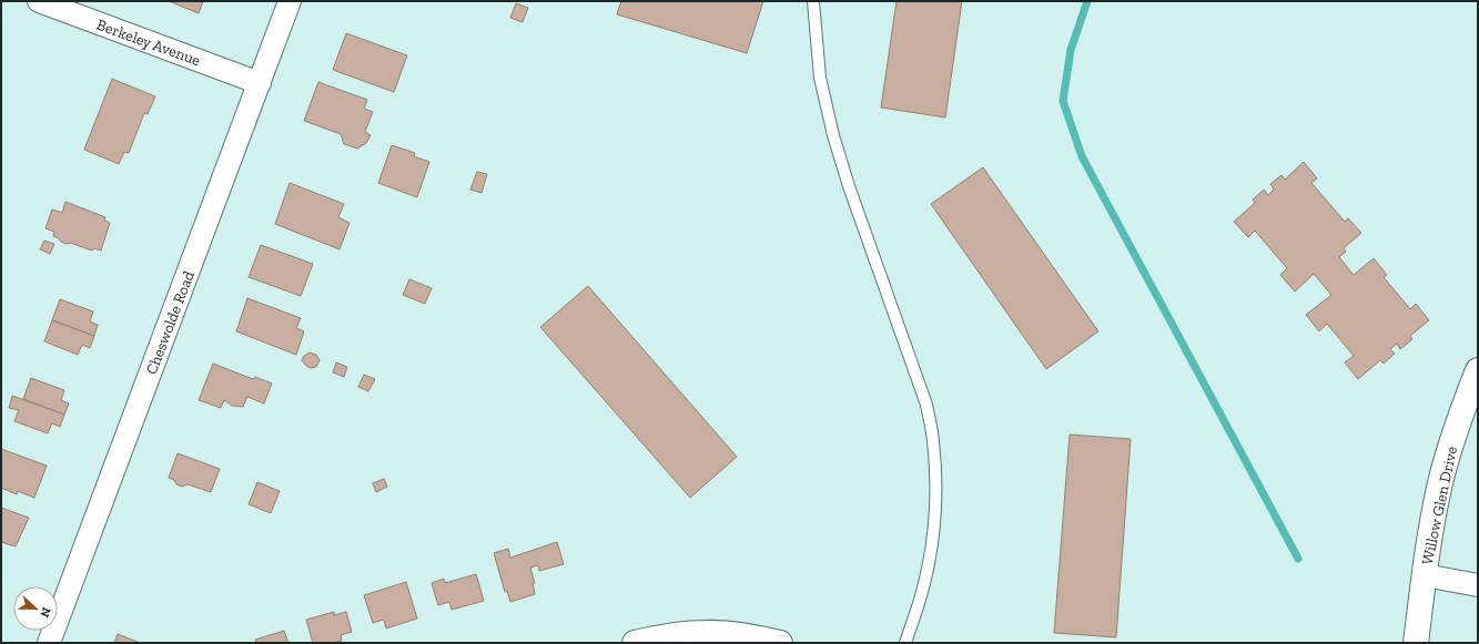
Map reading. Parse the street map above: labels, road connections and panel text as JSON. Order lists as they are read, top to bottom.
{
  "streets": {
    "street": ["Berkeley Avenue", "Cheswolde Road", "Willow Glen Drive"]
  },
  "crossings": [
    ["Berkeley Avenue", "Cheswolde Road"]
  ],
  "north": "right"
}
